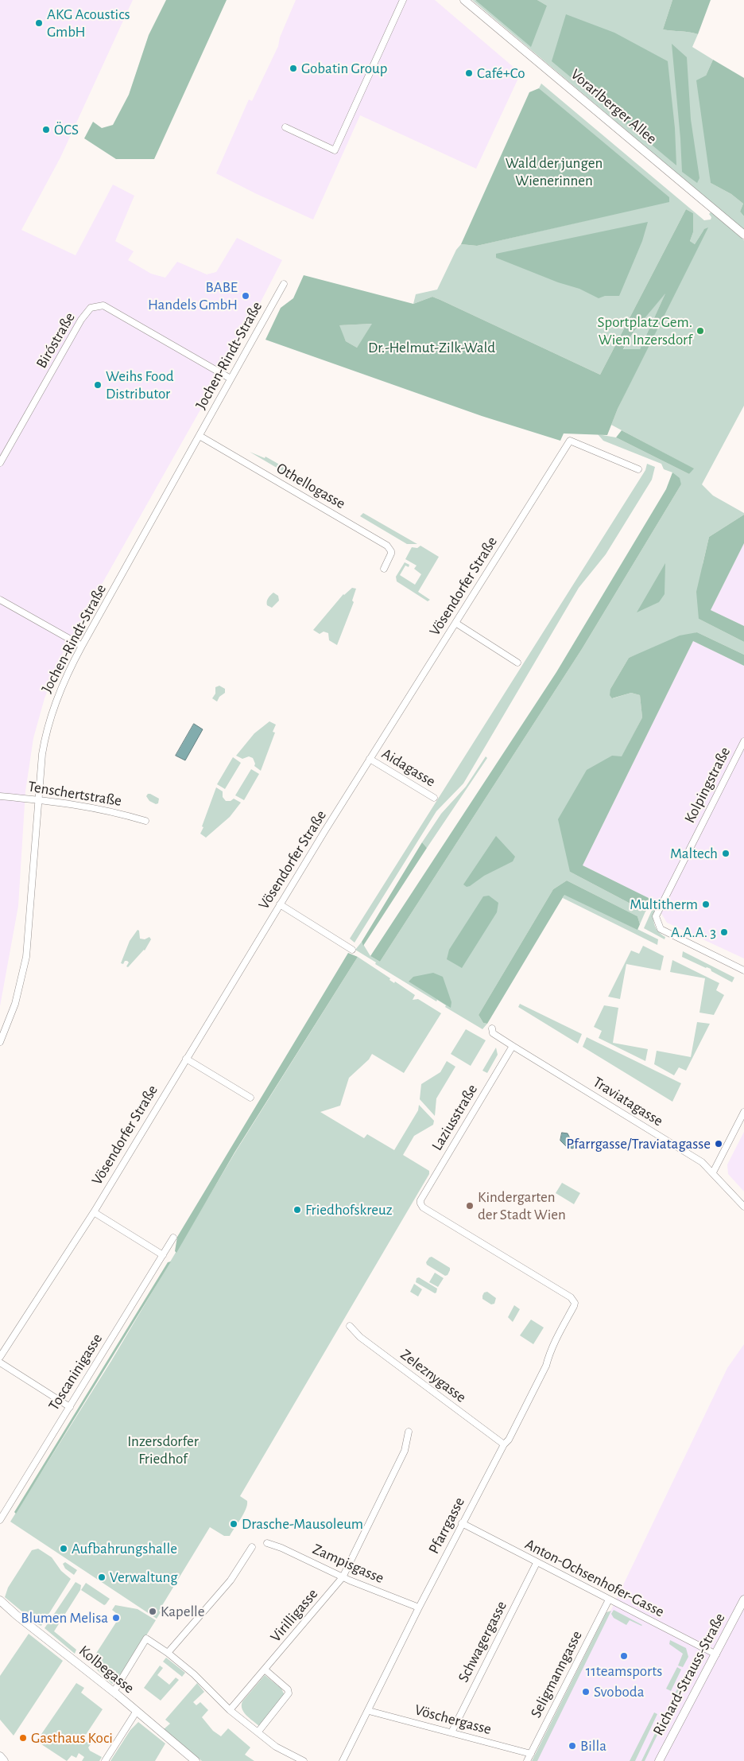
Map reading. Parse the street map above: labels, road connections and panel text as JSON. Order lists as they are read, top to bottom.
{
  "streets": {
    "main road": ["Vorarlberger Allee", "Kolbegasse", "Richard-Strauss-Straße"],
    "street": [
      "Biróstraße",
      "Jochen-Rindt-Straße",
      "Othellogasse",
      "Vösendorfer Straße",
      "Aidagasse",
      "Kolpingstraße",
      "Tenschertstraße",
      "Traviatagasse",
      "Laziusstraße",
      "Toscaninigasse",
      "Zeleznygasse",
      "Pfarrgasse",
      "Zampisgasse",
      "Anton-Ochsenhofer-Gasse",
      "Virilligasse",
      "Schwagergasse",
      "Seligmanngasse",
      "Vöschergasse"
    ]
  },
  "crossings": [
    ["Biróstraße", "Jochen-Rindt-Straße"],
    ["Jochen-Rindt-Straße", "Othellogasse"],
    ["Jochen-Rindt-Straße", "Tenschertstraße"],
    ["Vösendorfer Straße", "Aidagasse"],
    ["Traviatagasse", "Laziusstraße"],
    ["Laziusstraße", "Pfarrgasse"],
    ["Zeleznygasse", "Pfarrgasse"],
    ["Pfarrgasse", "Zampisgasse"],
    ["Pfarrgasse", "Anton-Ochsenhofer-Gasse"],
    ["Pfarrgasse", "Vöschergasse"],
    ["Zampisgasse", "Virilligasse"],
    ["Anton-Ochsenhofer-Gasse", "Schwagergasse"],
    ["Anton-Ochsenhofer-Gasse", "Seligmanngasse"],
    ["Anton-Ochsenhofer-Gasse", "Richard-Strauss-Straße"],
    ["Schwagergasse", "Vöschergasse"],
    ["Seligmanngasse", "Vöschergasse"]
  ],
  "parks": ["Wald der jungen Wienerinnen", "Dr.-Helmut-Zilk-Wald", "Inzersdorfer Friedhof"],
  "places": [
    "AKG Acoustics GmbH",
    "Gobatin Group",
    "Café+Co",
    "ÖCS",
    "BABE Handels GmbH",
    "Sportplatz Gem. Wien Inzersdorf",
    "Weihs Food Distributor",
    "Maltech",
    "Multitherm",
    "A.A.A. 3",
    "Pfarrgasse/Traviatagasse",
    "Kindergarten der Stadt Wien",
    "Friedhofskreuz",
    "Drasche-Mausoleum",
    "Aufbahrungshalle",
    "Verwaltung",
    "Kapelle",
    "Blumen Melisa",
    "11teamsports",
    "Svoboda",
    "Gasthaus Koci",
    "Billa"
  ]
}
